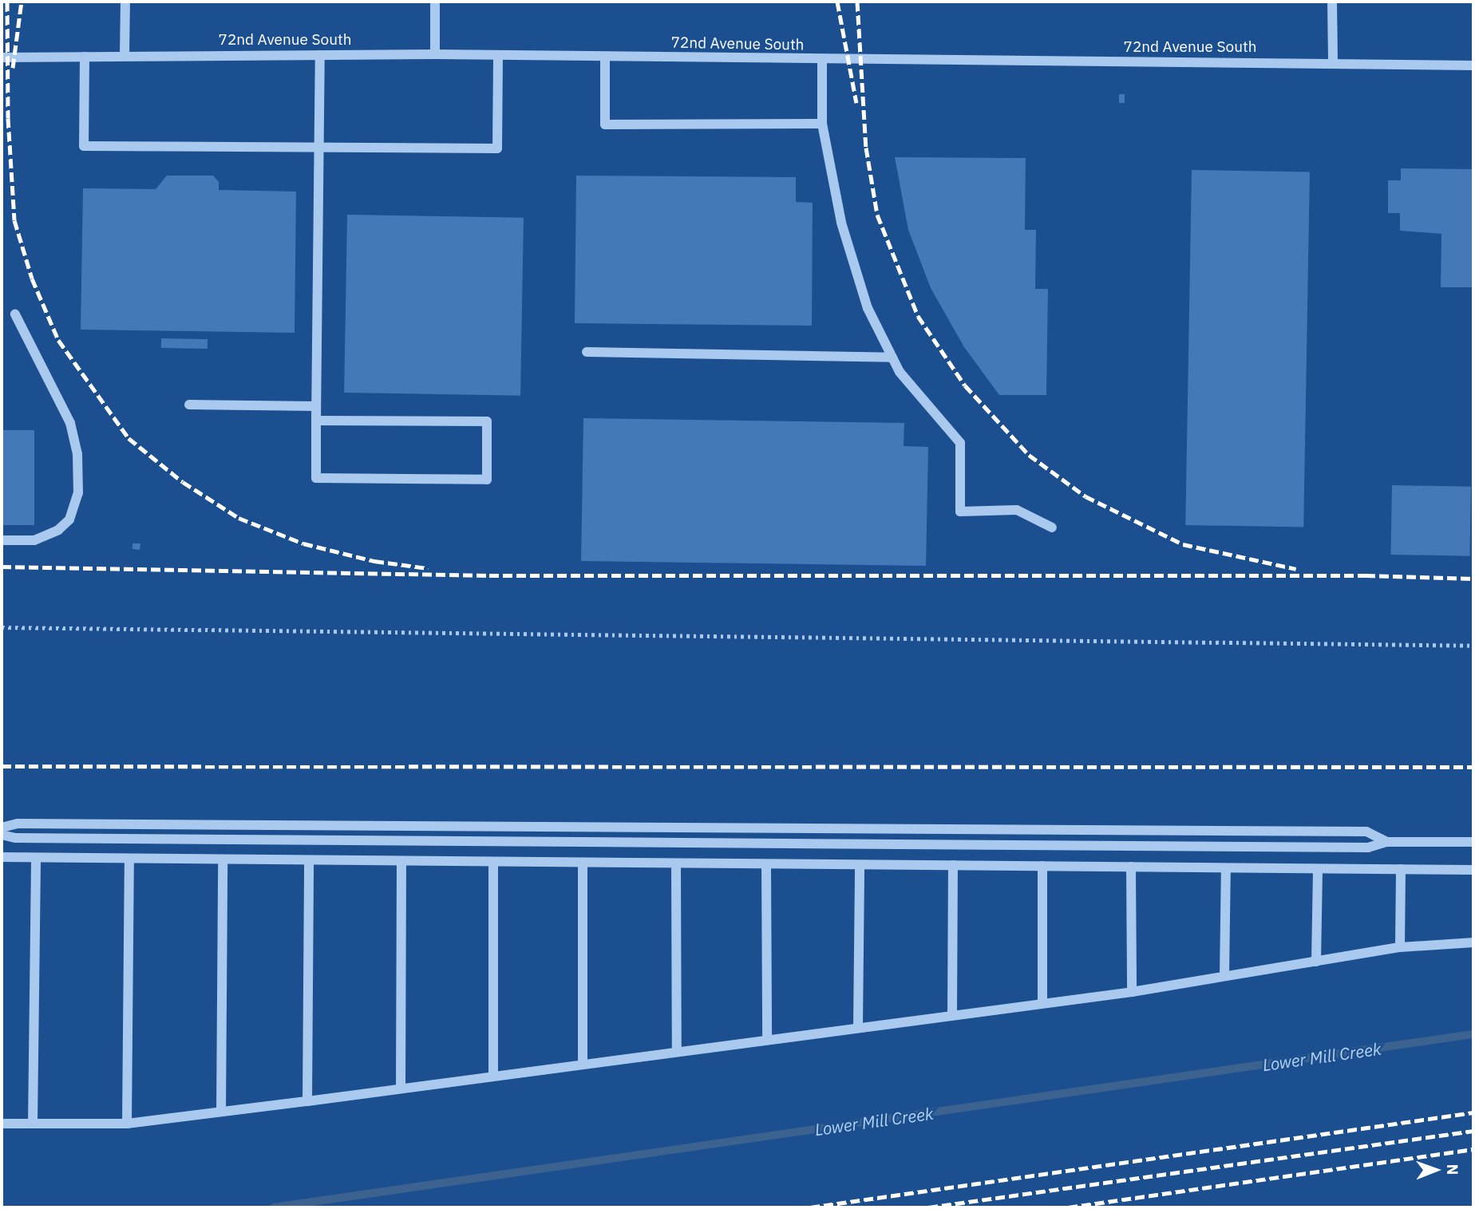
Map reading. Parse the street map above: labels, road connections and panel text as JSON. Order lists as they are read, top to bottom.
{
  "streets": {
    "street": ["72nd Avenue South"]
  },
  "water": ["Lower Mill Creek"],
  "north": "right"
}
